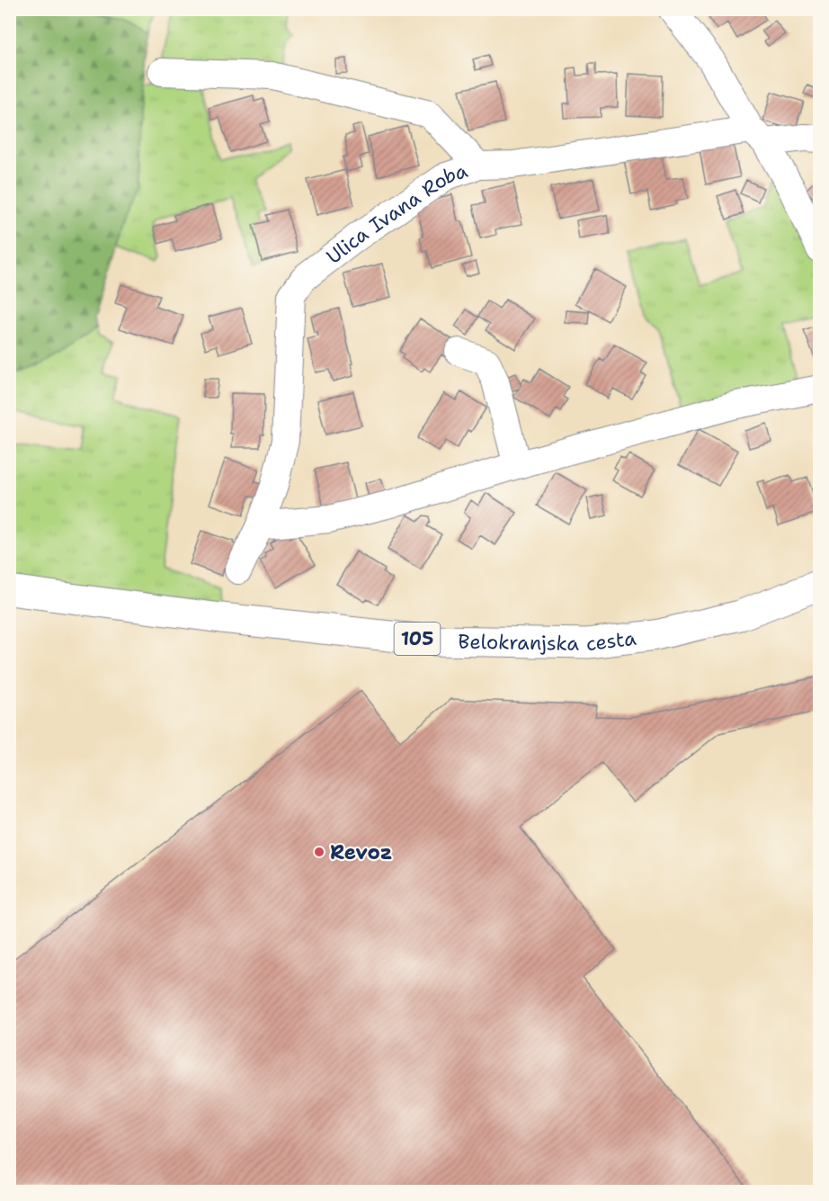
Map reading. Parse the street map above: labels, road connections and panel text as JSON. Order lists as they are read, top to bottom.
{
  "streets": {
    "main road": ["105", "Belokranjska cesta"],
    "street": ["Ulica Ivana Roba"]
  },
  "places": ["Revoz"]
}
